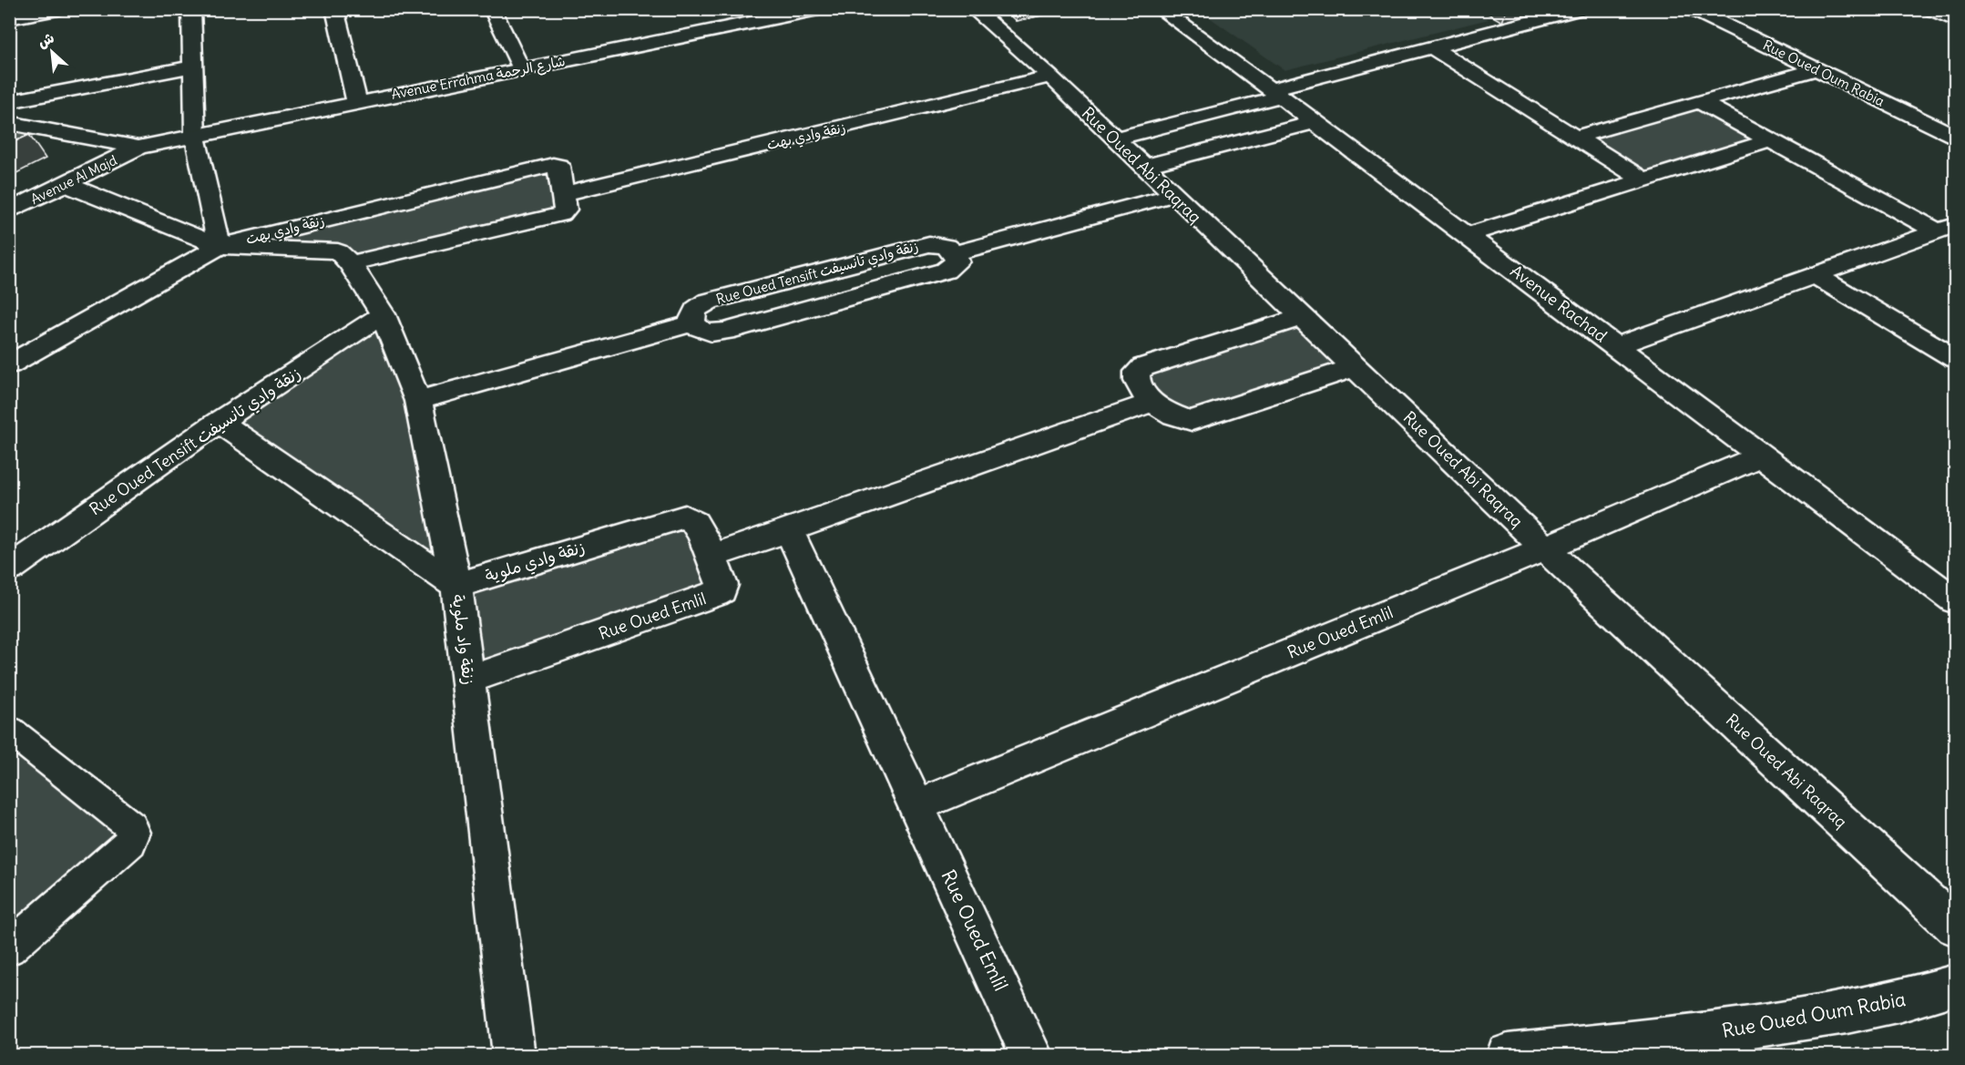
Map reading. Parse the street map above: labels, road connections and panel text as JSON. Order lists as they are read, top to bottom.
{
  "streets": {
    "street": [
      "Rue Oued Oum Rabia",
      "Avenue Errahma شارع الرحمة",
      "زنقة وادي بهت",
      "Rue Oued Abi Raqraq",
      "Avenue Al Majd",
      "Rue Oued Tensift زنقة وادي تانسيفت",
      "Avenue Rachad",
      "زنقة وادي ملوية",
      "Rue Oued Emlil",
      "زنقة واد ملوية"
    ]
  },
  "crossings": [
    ["Avenue Errahma شارع الرحمة", "Avenue Al Majd"],
    ["زنقة وادي بهت", "Rue Oued Abi Raqraq"],
    ["زنقة وادي بهت", "زنقة واد ملوية"],
    ["Rue Oued Abi Raqraq", "Rue Oued Emlil"],
    ["Rue Oued Tensift زنقة وادي تانسيفت", "زنقة واد ملوية"],
    ["Avenue Rachad", "Rue Oued Emlil"],
    ["زنقة وادي ملوية", "Rue Oued Emlil"],
    ["زنقة وادي ملوية", "زنقة واد ملوية"],
    ["Rue Oued Emlil", "زنقة واد ملوية"]
  ],
  "north": "top left"
}
